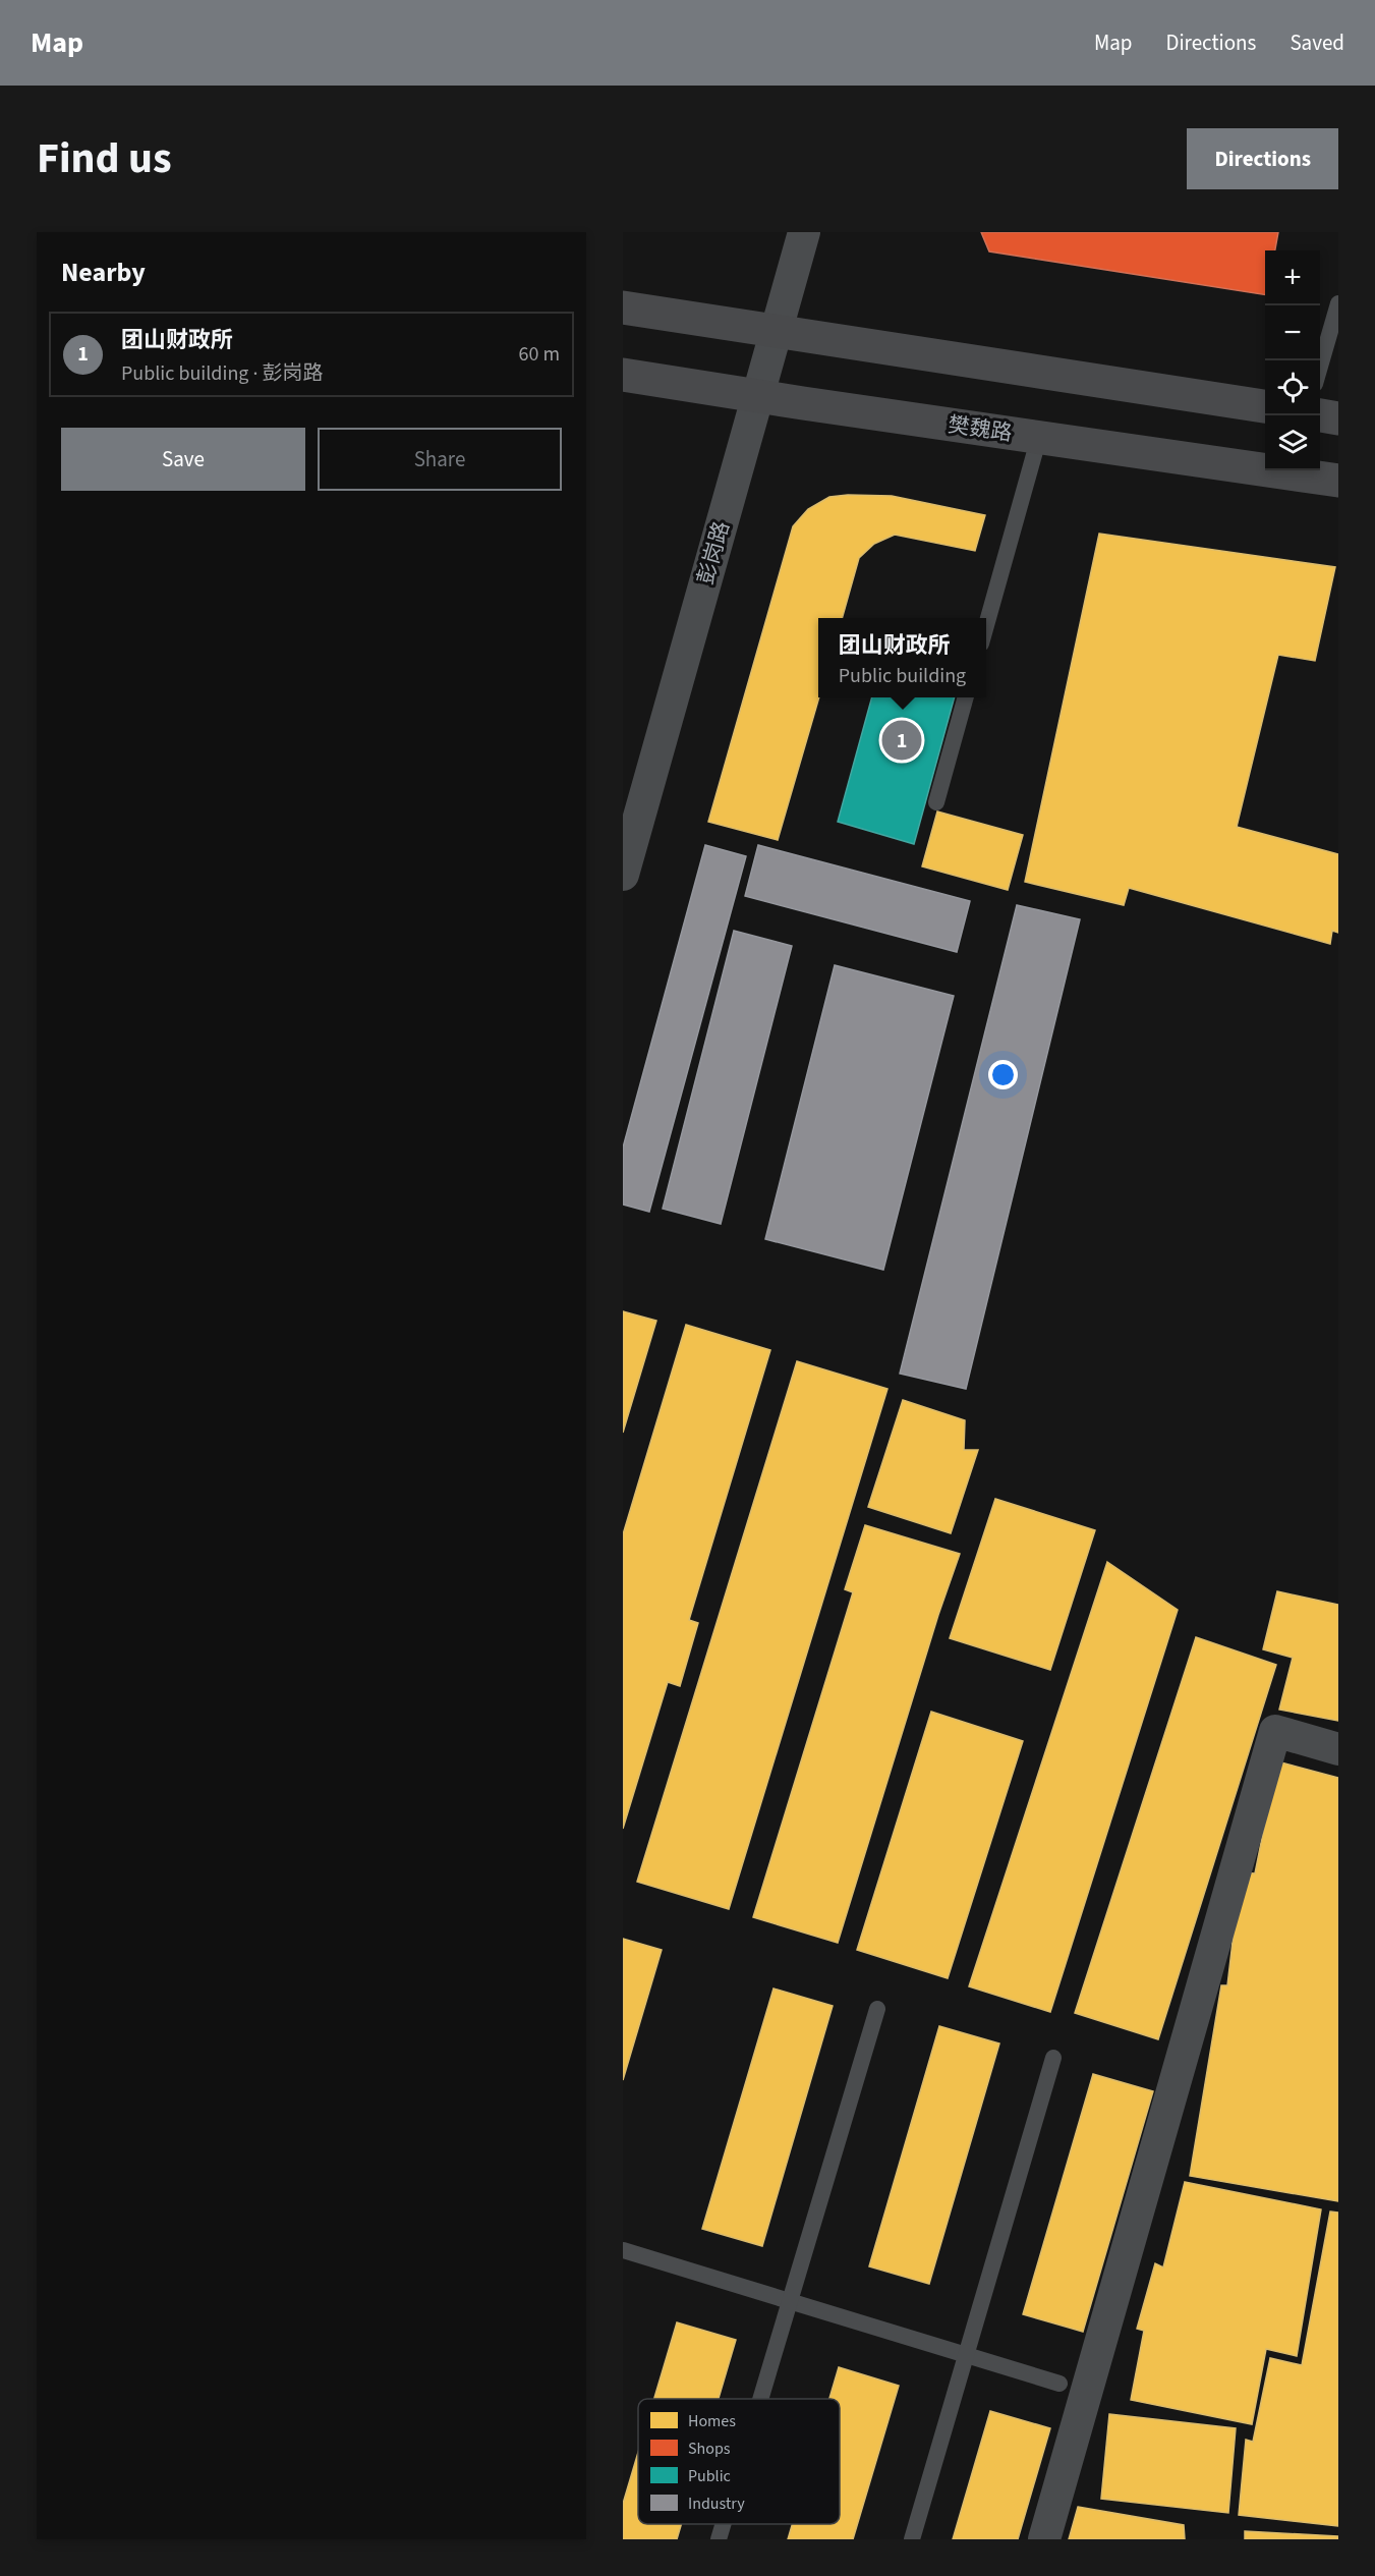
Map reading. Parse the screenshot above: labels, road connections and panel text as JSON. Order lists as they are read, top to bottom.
{
  "streets": {
    "street": ["樊魏路", "彭岗路"]
  },
  "crossings": [
    ["樊魏路", "彭岗路"]
  ],
  "legend": [
    "Homes",
    "Shops",
    "Public",
    "Industry"
  ],
  "page": {
    "header": "Map",
    "nav": ["Map", "Directions", "Saved"],
    "title": "Find us",
    "buttons": [
      "Directions",
      ["Save", "Share"]
    ],
    "heading": "Nearby",
    "map_buttons": ["+", "−"],
    "list": [
      {
        "mark": "1",
        "name": "团山财政所",
        "note": "Public building · 彭岗路",
        "value": "60 m"
      }
    ],
    "popup": ["团山财政所", "Public building"],
    "pins": "1"
  }
}
